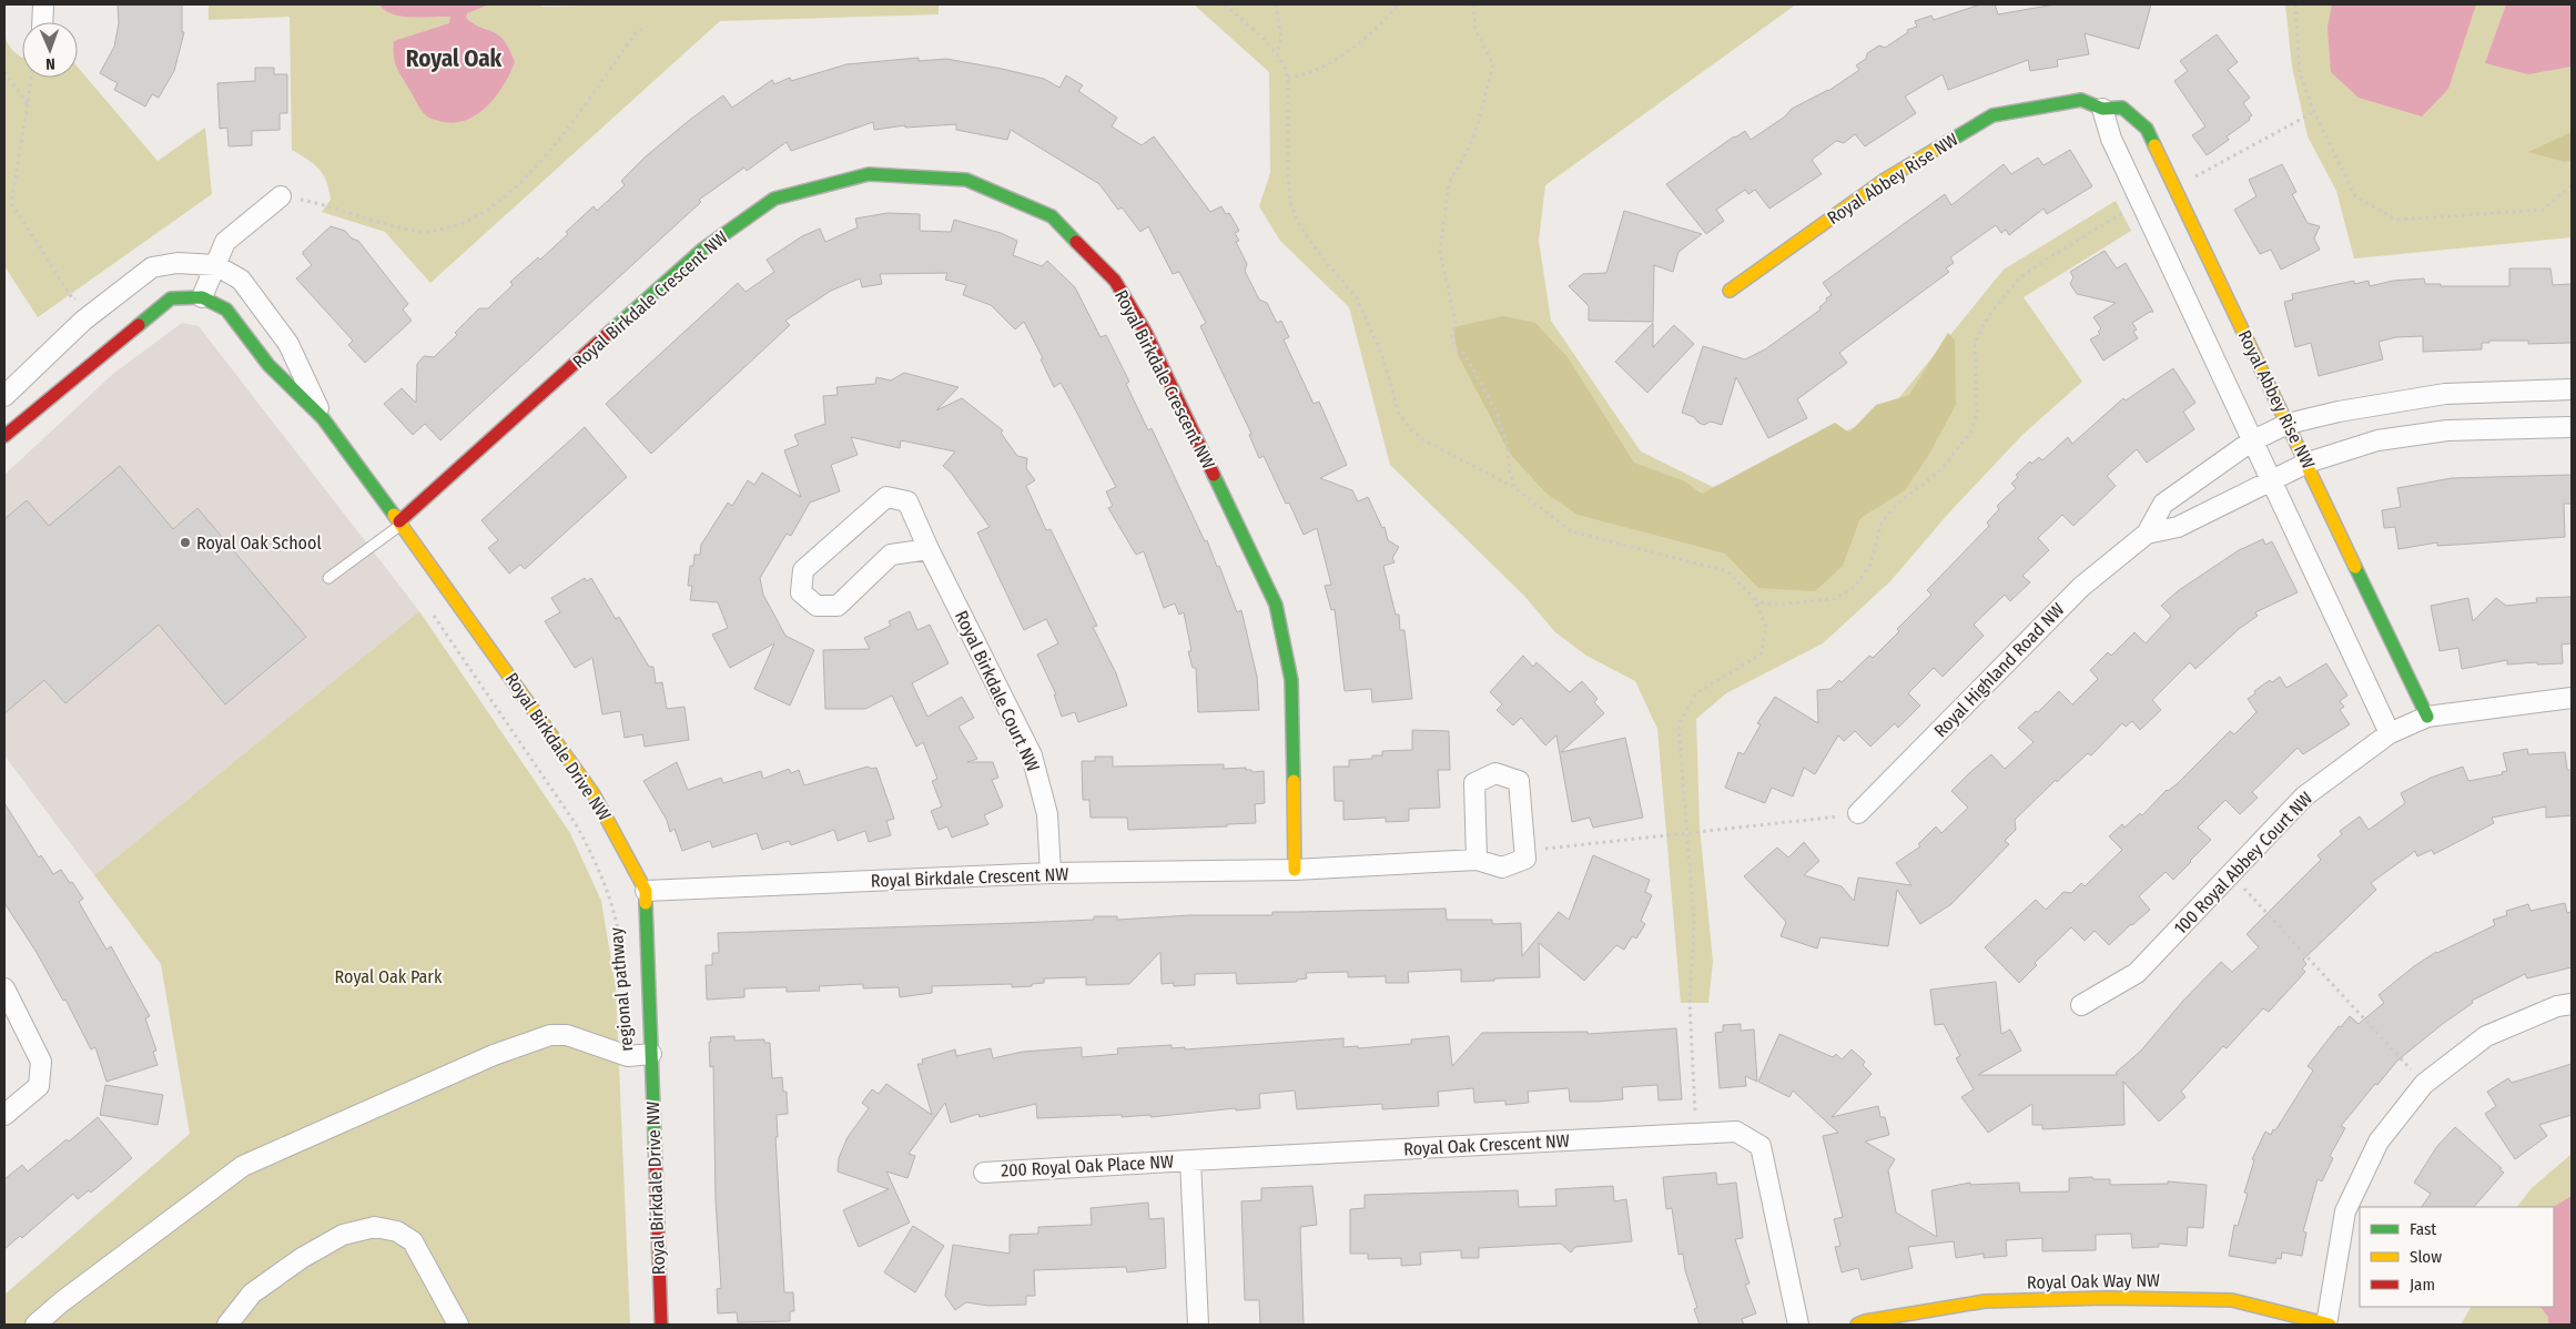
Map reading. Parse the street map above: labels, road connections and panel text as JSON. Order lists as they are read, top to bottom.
{
  "streets": {
    "street": [
      "Royal Abbey Rise NW",
      "Royal Birkdale Crescent NW",
      "Royal Highland Road NW",
      "Royal Birkdale Court NW",
      "Royal Birkdale Drive NW",
      "100 Royal Abbey Court NW",
      "Royal Oak Crescent NW",
      "200 Royal Oak Place NW",
      "Royal Oak Way NW"
    ],
    "path": ["regional pathway"]
  },
  "crossings": [
    ["Royal Abbey Rise NW", "Royal Highland Road NW"],
    ["Royal Abbey Rise NW", "100 Royal Abbey Court NW"],
    ["Royal Birkdale Crescent NW", "Royal Birkdale Court NW"],
    ["Royal Birkdale Crescent NW", "Royal Birkdale Drive NW"],
    ["Royal Oak Crescent NW", "200 Royal Oak Place NW"]
  ],
  "districts": ["Royal Oak"],
  "parks": ["Royal Oak Park"],
  "places": ["Royal Oak School"],
  "legend": ["Fast", "Slow", "Jam"],
  "north": "bottom"
}
